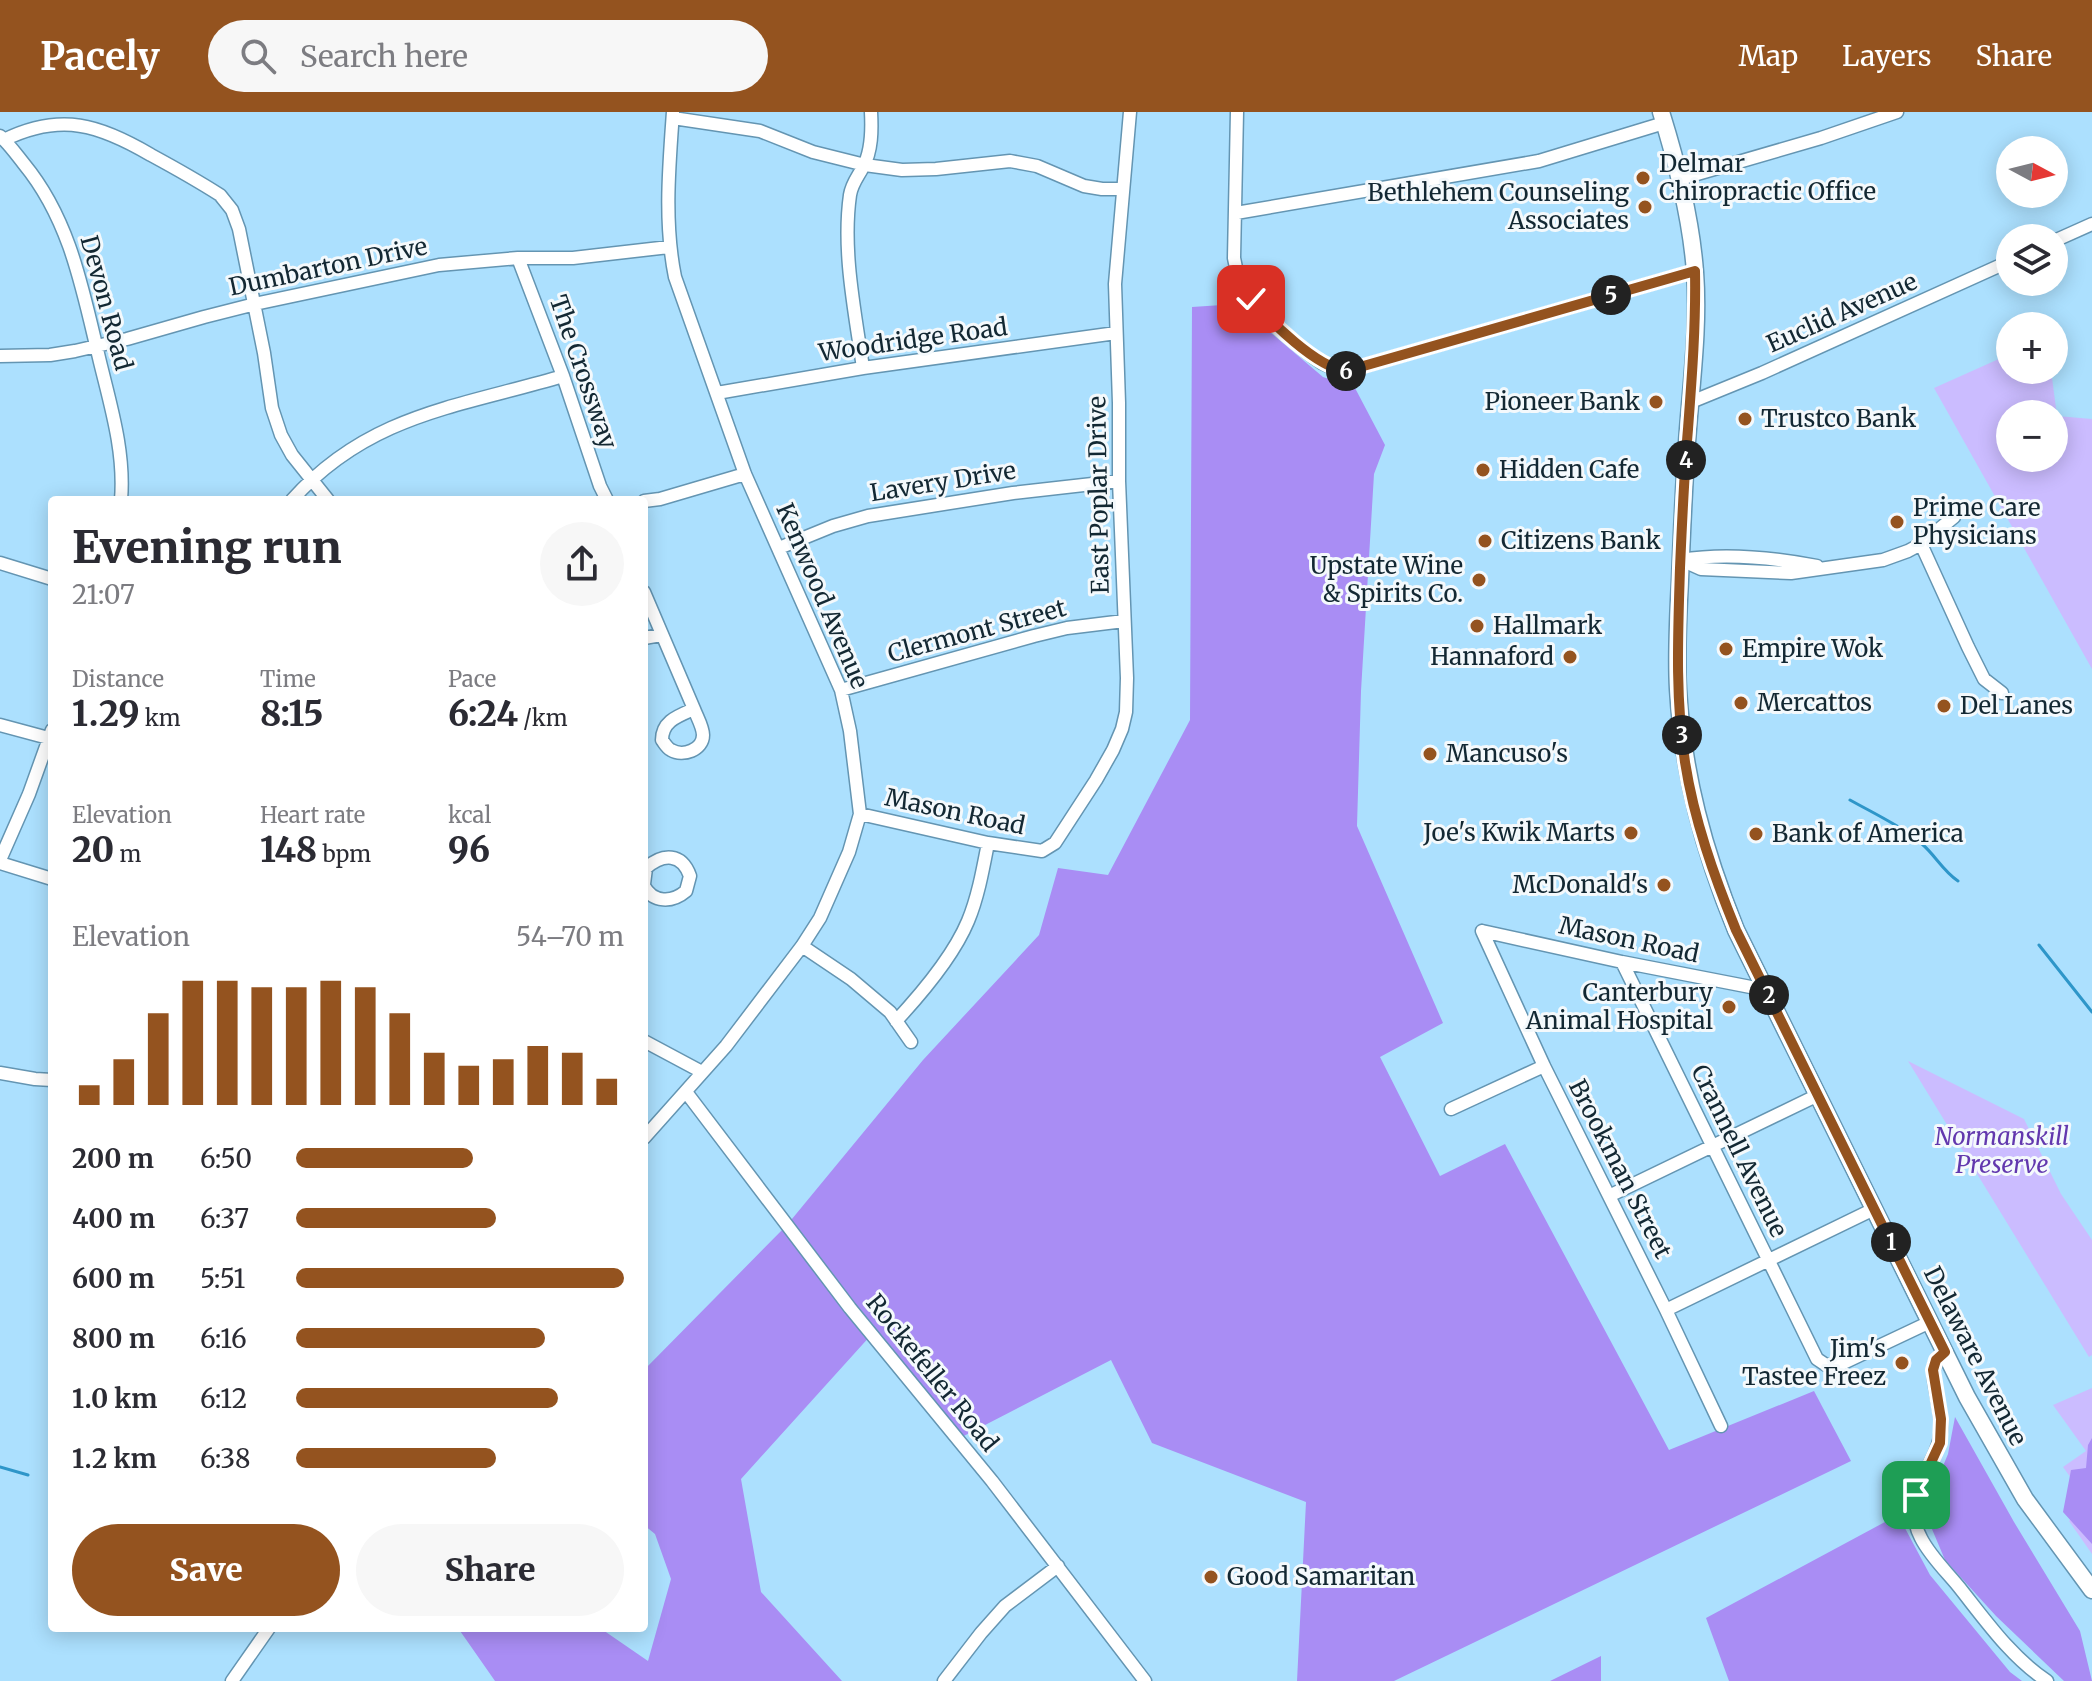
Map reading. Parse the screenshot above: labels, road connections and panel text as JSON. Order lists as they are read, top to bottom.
{
  "streets": {
    "main road": ["Delaware Avenue"],
    "street": [
      "Dumbarton Drive",
      "Devon Road",
      "Euclid Avenue",
      "Woodridge Road",
      "The Crossway",
      "Lavery Drive",
      "East Poplar Drive",
      "Kenwood Avenue",
      "Clermont Street",
      "Mason Road",
      "Crannell Avenue",
      "Brookman Street",
      "Rockefeller Road"
    ]
  },
  "crossings": [
    ["Dumbarton Drive", "Devon Road"],
    ["Dumbarton Drive", "The Crossway"],
    ["Dumbarton Drive", "Kenwood Avenue"],
    ["Euclid Avenue", "Delaware Avenue"],
    ["Woodridge Road", "East Poplar Drive"],
    ["Woodridge Road", "Kenwood Avenue"],
    ["Lavery Drive", "East Poplar Drive"],
    ["Lavery Drive", "Kenwood Avenue"],
    ["East Poplar Drive", "Clermont Street"],
    ["East Poplar Drive", "Mason Road"],
    ["Kenwood Avenue", "Clermont Street"],
    ["Kenwood Avenue", "Mason Road"],
    ["Kenwood Avenue", "Rockefeller Road"],
    ["Mason Road", "Crannell Avenue"],
    ["Mason Road", "Brookman Street"],
    ["Mason Road", "Delaware Avenue"],
    ["Crannell Avenue", "Delaware Avenue"]
  ],
  "parks": ["Normanskill Preserve"],
  "places": [
    "Delmar Chiropractic Office",
    "Bethlehem Counseling Associates",
    "Pioneer Bank",
    "Trustco Bank",
    "Hidden Cafe",
    "Prime Care Physicians",
    "Citizens Bank",
    "Upstate Wine & Spirits Co.",
    "Hallmark",
    "Empire Wok",
    "Hannaford",
    "Mercattos",
    "Del Lanes",
    "Mancuso's",
    "Joe's Kwik Marts",
    "Bank of America",
    "McDonald's",
    "Canterbury Animal Hospital",
    "Jim's Tastee Freez",
    "Good Samaritan"
  ],
  "north": "right",
  "page": {
    "header": "Pacely",
    "search": "Search here",
    "nav": ["Map", "Layers", "Share"],
    "map_buttons": ["+", "−"],
    "pins": [
      "5",
      "6",
      "4",
      "3",
      "2",
      "1"
    ],
    "heading": ["Evening run", "21:07"],
    "stats": [
      ["Distance", "1.29 km"],
      ["Time", "8:15"],
      ["Pace", "6:24 /km"],
      ["Elevation", "20 m"],
      ["Heart rate", "148 bpm"],
      ["kcal", "96"]
    ],
    "chart": ["Elevation", "54–70 m"],
    "list": [
      {
        "name": "200 m",
        "note": "6:50"
      },
      {
        "name": "400 m",
        "note": "6:37"
      },
      {
        "name": "600 m",
        "note": "5:51"
      },
      {
        "name": "800 m",
        "note": "6:16"
      },
      {
        "name": "1.0 km",
        "note": "6:12"
      },
      {
        "name": "1.2 km",
        "note": "6:38"
      }
    ],
    "buttons": ["Save", "Share"]
  }
}
